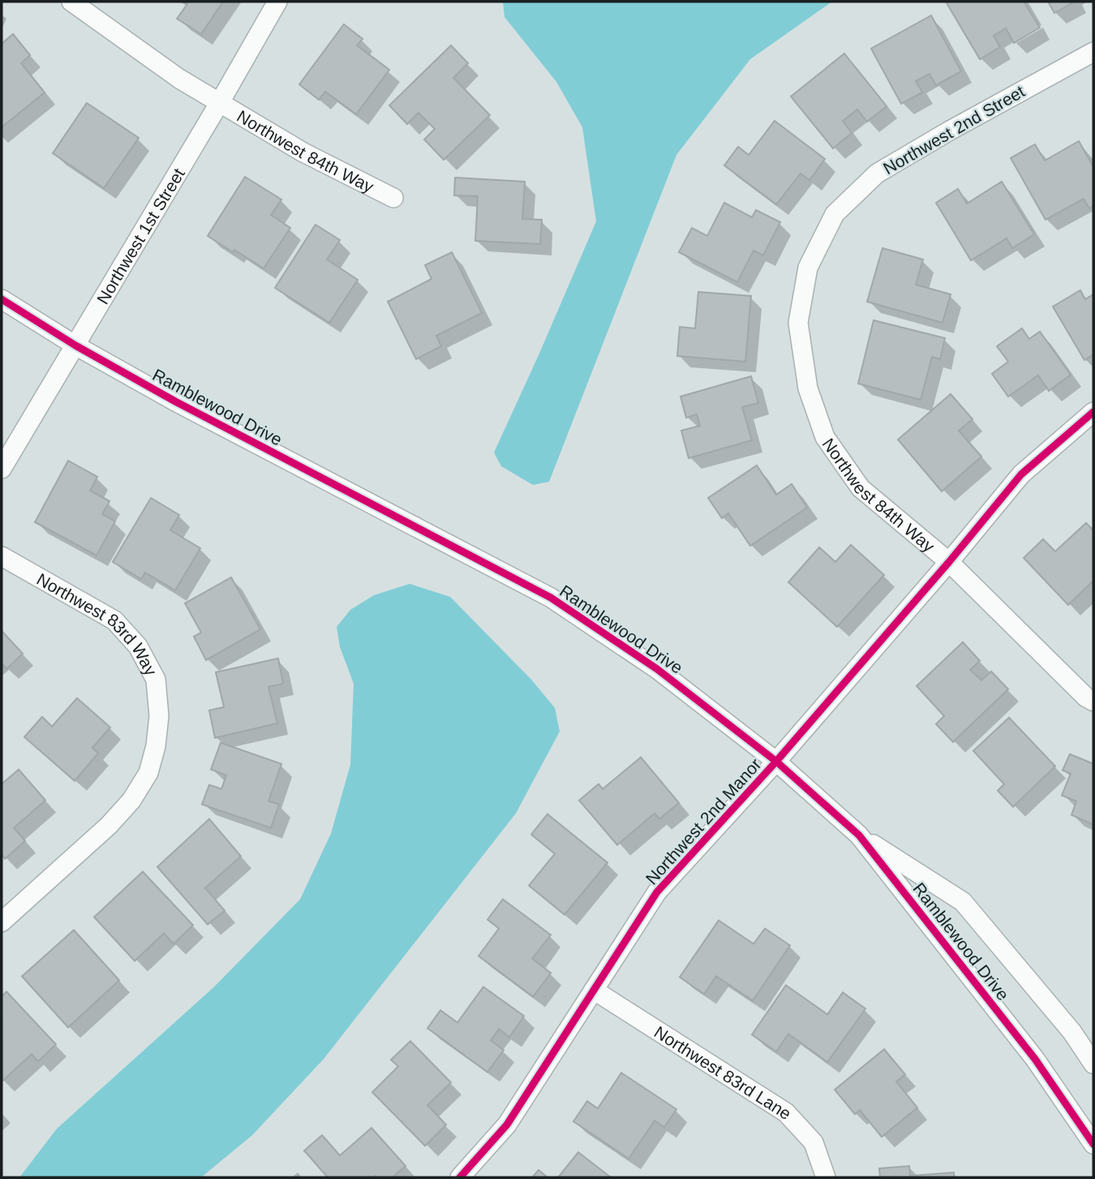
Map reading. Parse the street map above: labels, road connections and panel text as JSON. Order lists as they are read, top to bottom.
{
  "streets": {
    "street": [
      "Northwest 2nd Street",
      "Northwest 84th Way",
      "Northwest 1st Street",
      "Ramblewood Drive",
      "Northwest 83rd Way",
      "Northwest 2nd Manor",
      "Northwest 83rd Lane"
    ]
  },
  "crossings": [
    ["Northwest 2nd Street", "Northwest 84th Way"],
    ["Northwest 84th Way", "Northwest 1st Street"],
    ["Northwest 84th Way", "Northwest 2nd Manor"],
    ["Northwest 1st Street", "Ramblewood Drive"],
    ["Ramblewood Drive", "Northwest 2nd Manor"],
    ["Northwest 2nd Manor", "Northwest 83rd Lane"]
  ]
}
